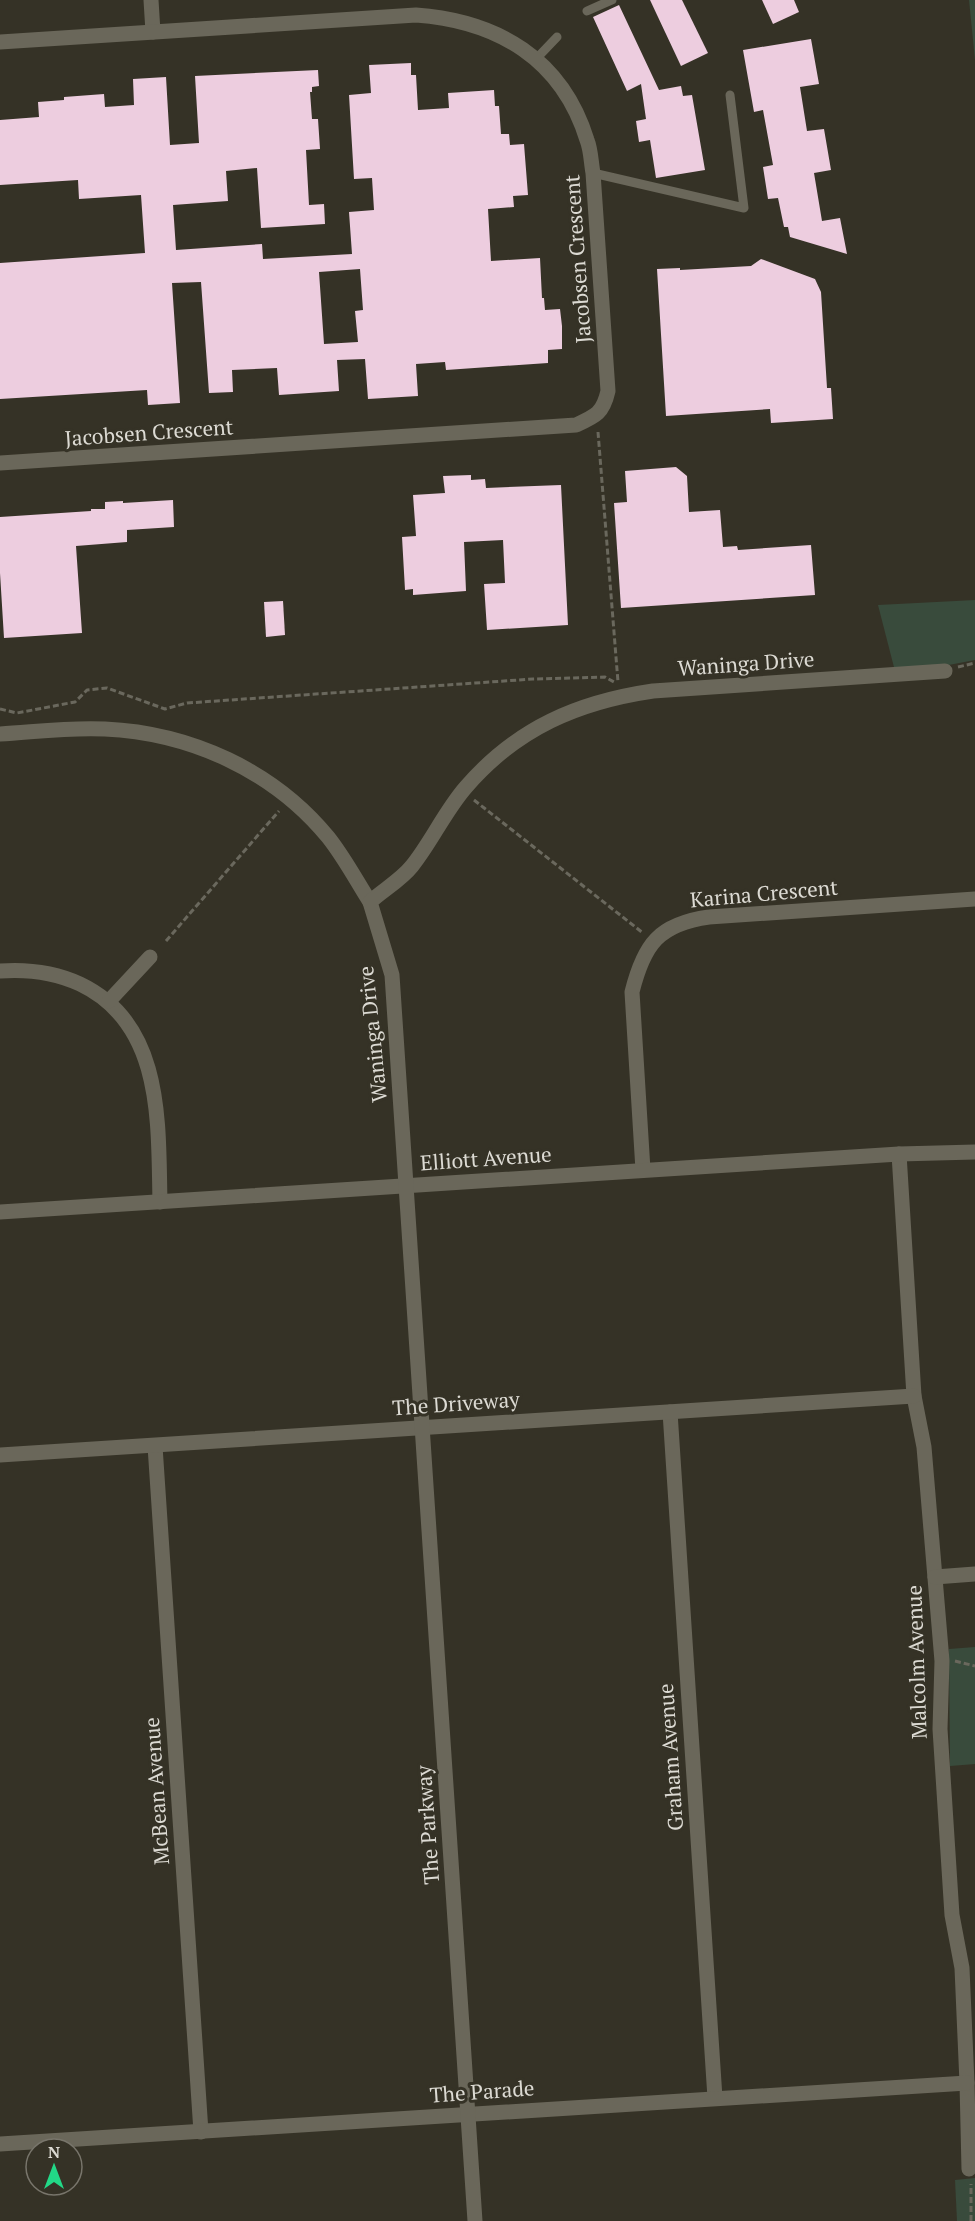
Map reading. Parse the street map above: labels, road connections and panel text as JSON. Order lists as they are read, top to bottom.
{
  "streets": {
    "street": [
      "Jacobsen Crescent",
      "Waninga Drive",
      "Karina Crescent",
      "Elliott Avenue",
      "The Driveway",
      "Malcolm Avenue",
      "Graham Avenue",
      "McBean Avenue",
      "The Parkway",
      "The Parade"
    ]
  },
  "crossings": [
    ["Waninga Drive", "Elliott Avenue"],
    ["Waninga Drive", "The Driveway"],
    ["Waninga Drive", "The Parkway"],
    ["Karina Crescent", "Elliott Avenue"],
    ["Elliott Avenue", "Malcolm Avenue"],
    ["The Driveway", "Malcolm Avenue"],
    ["The Driveway", "Graham Avenue"],
    ["The Driveway", "McBean Avenue"],
    ["The Driveway", "The Parkway"],
    ["Malcolm Avenue", "The Parade"],
    ["Graham Avenue", "The Parade"],
    ["McBean Avenue", "The Parade"],
    ["The Parkway", "The Parade"]
  ],
  "north": "top"
}
